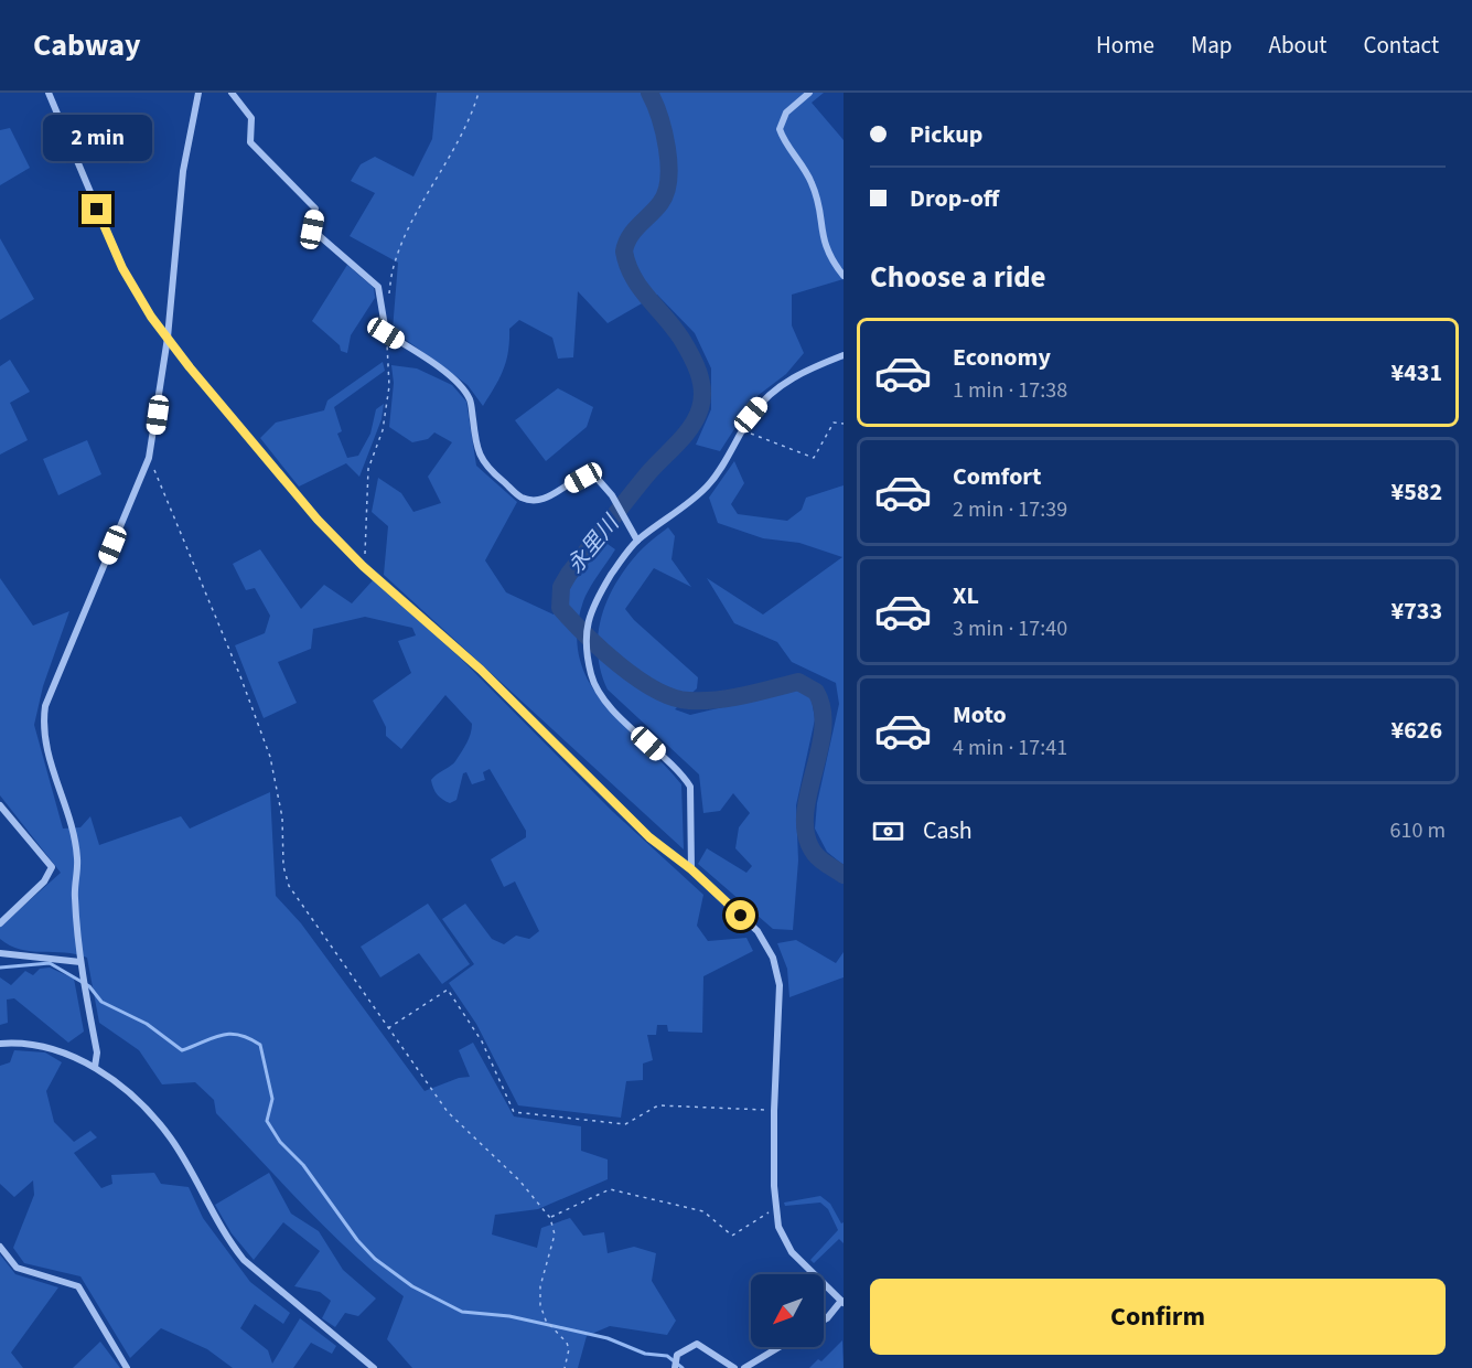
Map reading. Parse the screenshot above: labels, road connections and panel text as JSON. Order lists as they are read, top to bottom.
{
  "water": ["永里川"],
  "north": "bottom left",
  "page": {
    "header": "Cabway",
    "nav": [
      "Home",
      "Map",
      "About",
      "Contact"
    ],
    "banner": ["Pickup", "Drop-off"],
    "bubble": "2 min",
    "heading": "Choose a ride",
    "list": [
      {
        "name": "Economy",
        "note": "1 min · 17:38",
        "value": "¥431"
      },
      {
        "name": "Comfort",
        "note": "2 min · 17:39",
        "value": "¥582"
      },
      {
        "name": "XL",
        "note": "3 min · 17:40",
        "value": "¥733"
      },
      {
        "name": "Moto",
        "note": "4 min · 17:41",
        "value": "¥626"
      }
    ],
    "pay": ["Cash", "610 m"],
    "buttons": "Confirm"
  }
}
